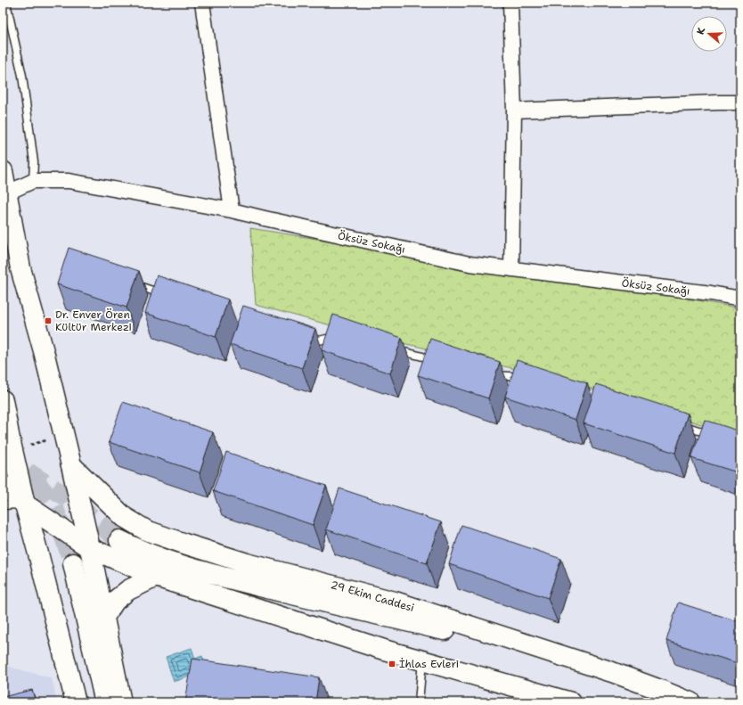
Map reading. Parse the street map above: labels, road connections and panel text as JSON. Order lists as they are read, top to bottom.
{
  "streets": {
    "main road": ["29 Ekim Caddesi"],
    "street": ["Öksüz Sokağı"]
  },
  "places": {
    "transit": ["Dr. Enver Ören Kültür Merkezi", "İhlas Evleri"]
  },
  "north": "left"
}
